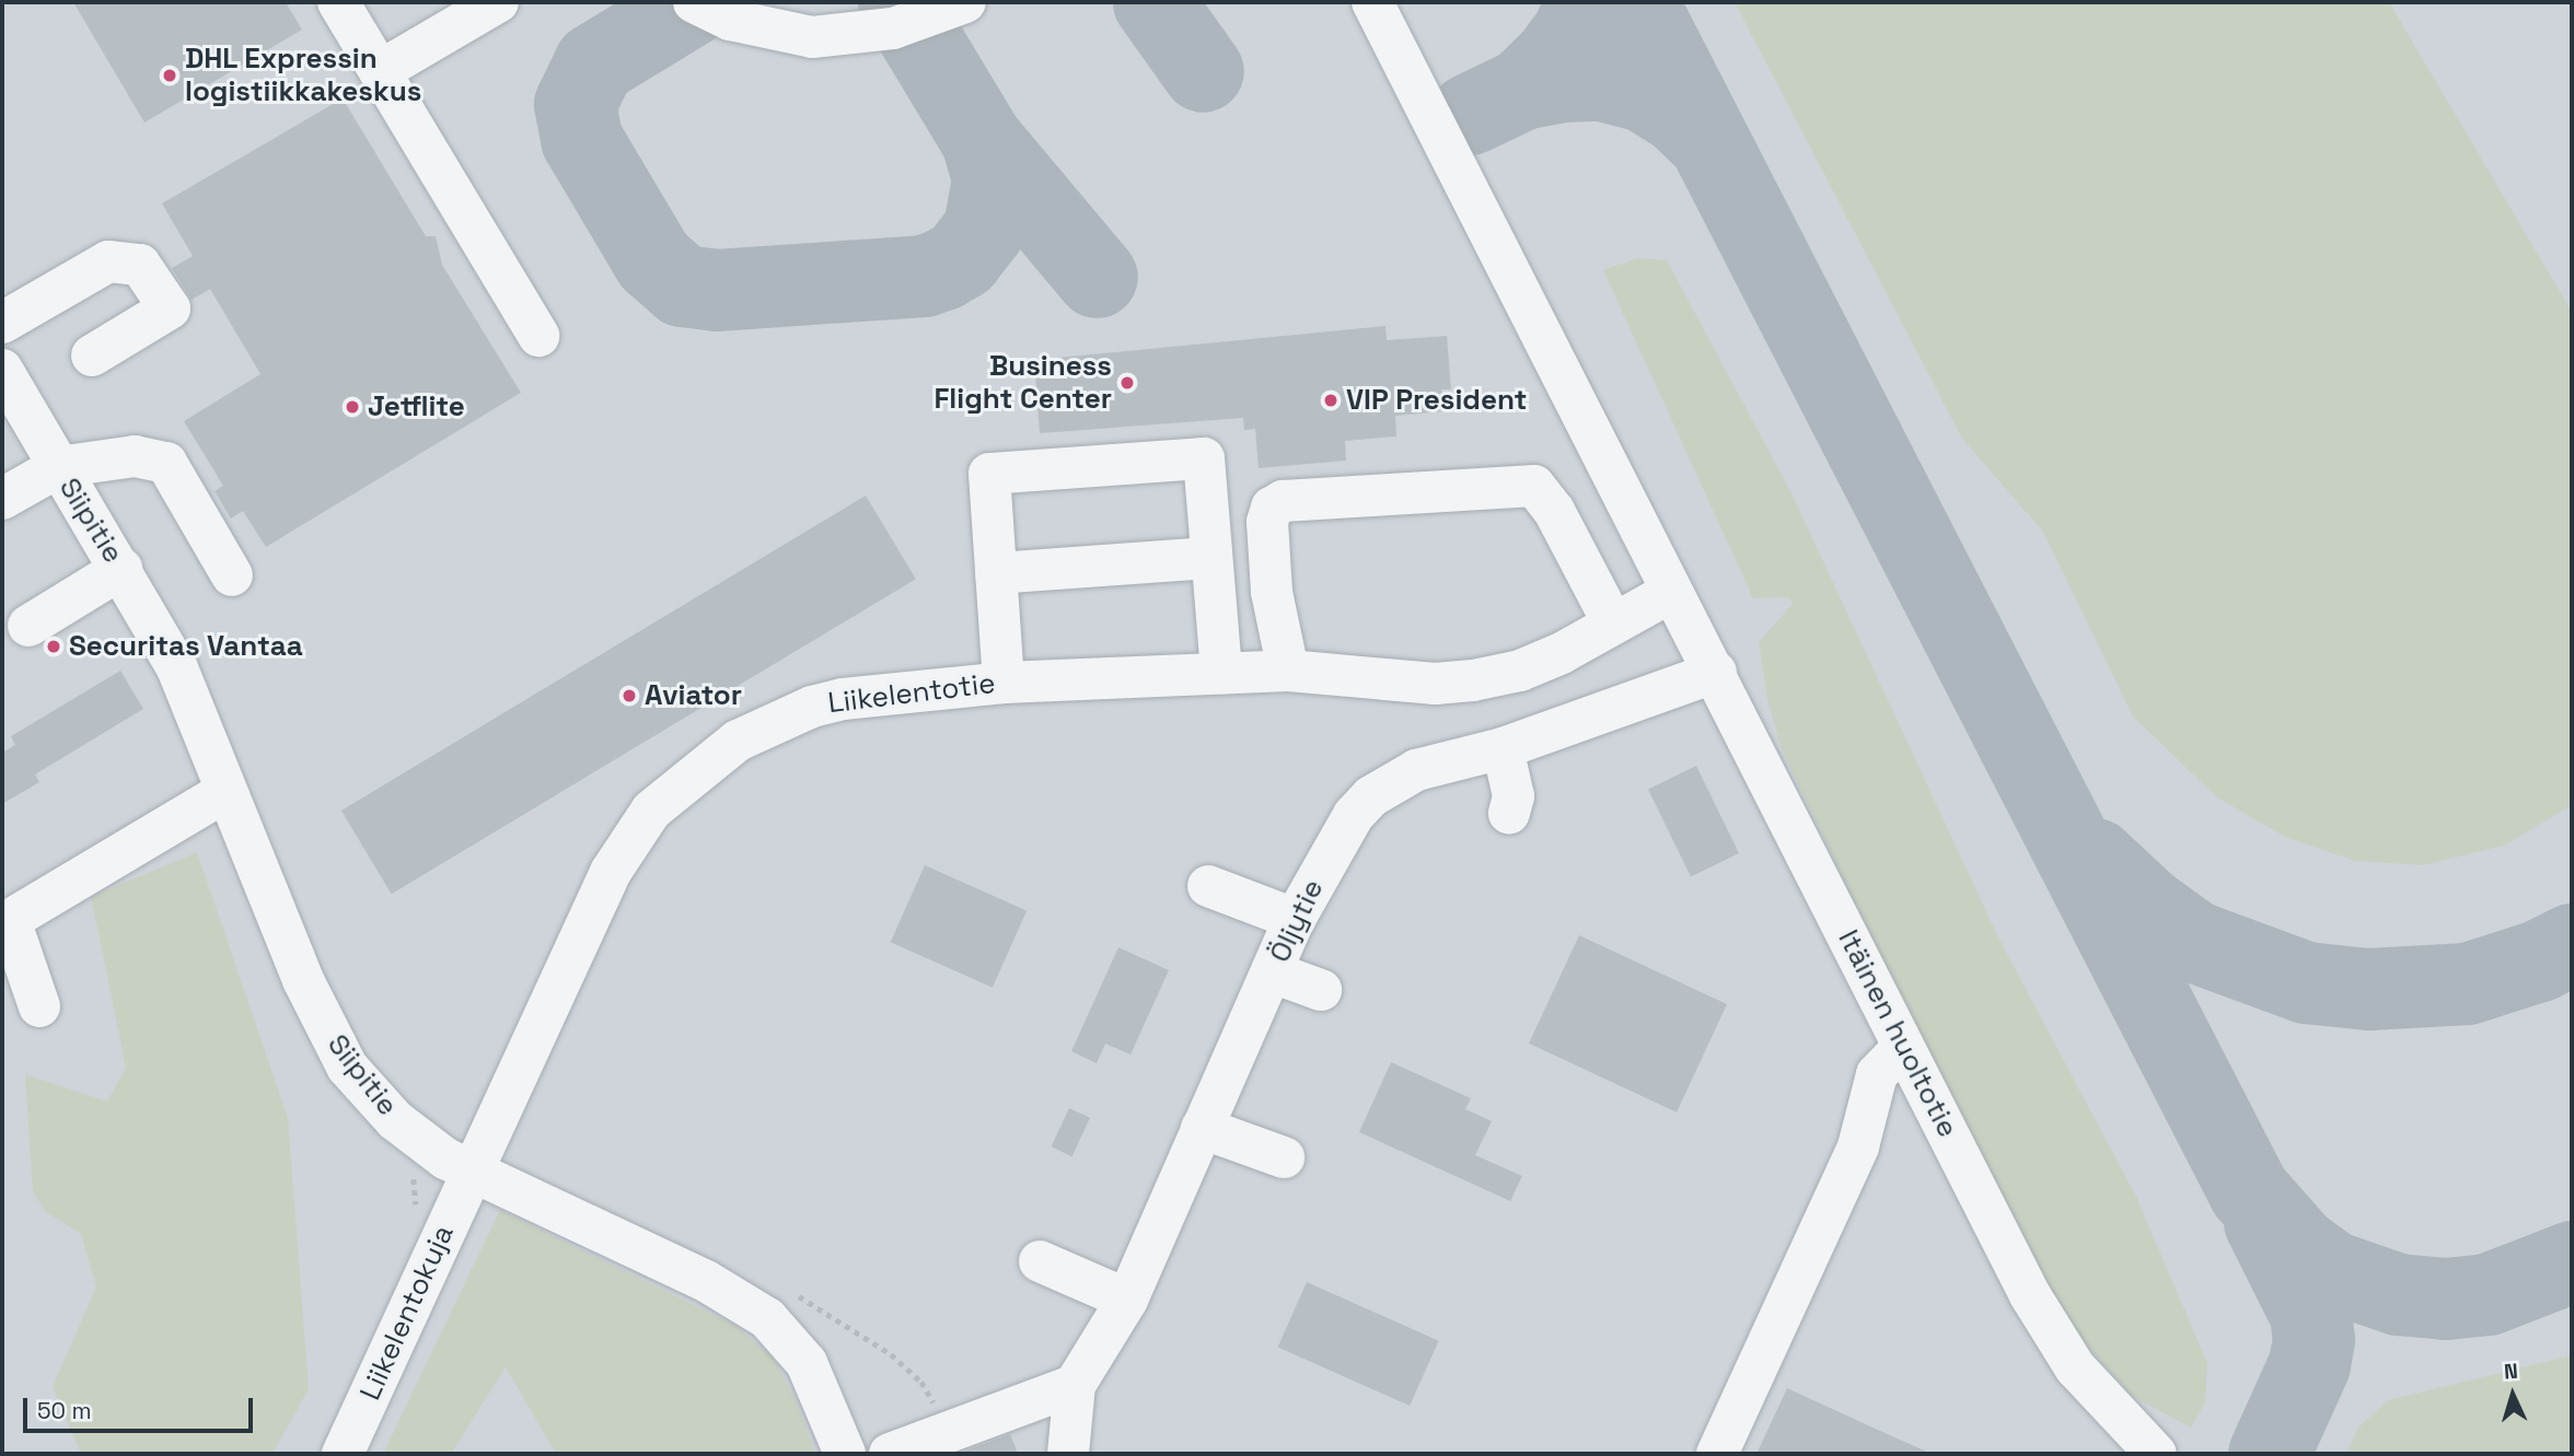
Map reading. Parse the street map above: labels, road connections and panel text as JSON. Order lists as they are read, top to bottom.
{
  "streets": {
    "street": [
      "Siipitie",
      "Liikelentotie",
      "Öljytie",
      "Itäinen huoltotie",
      "Liikelentokuja"
    ]
  },
  "crossings": [
    ["Siipitie", "Liikelentotie"],
    ["Siipitie", "Liikelentokuja"],
    ["Liikelentotie", "Itäinen huoltotie"],
    ["Liikelentotie", "Liikelentokuja"],
    ["Öljytie", "Itäinen huoltotie"]
  ],
  "places": [
    "DHL Expressin logistiikkakeskus",
    "Business Flight Center",
    "VIP President",
    "Jetflite",
    "Securitas Vantaa",
    "Aviator"
  ],
  "scale_bar": "50 m",
  "north": "top"
}
